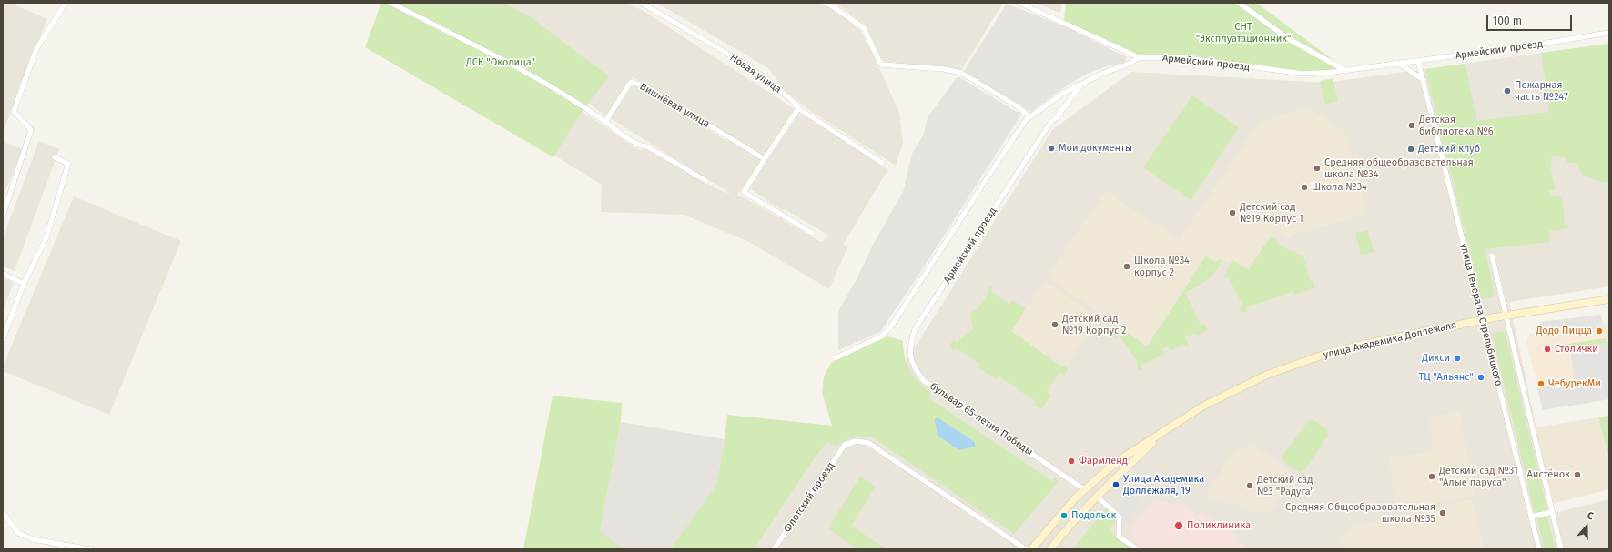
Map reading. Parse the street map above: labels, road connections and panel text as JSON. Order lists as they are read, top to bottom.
{
  "streets": {
    "main road": ["улица Академика Доллежаля"],
    "street": [
      "Армейский проезд",
      "Новая улица",
      "Вишнёвая улица",
      "улица Генерала Стрельбицкого",
      "бульвар 65-летия Победы",
      "Флотский проезд"
    ]
  },
  "crossings": [
    ["Армейский проезд", "улица Генерала Стрельбицкого"],
    ["Армейский проезд", "бульвар 65-летия Победы"],
    ["улица Генерала Стрельбицкого", "улица Академика Доллежаля"],
    ["улица Академика Доллежаля", "бульвар 65-летия Победы"]
  ],
  "parks": ["СНТ \"Эксплуатационник\"", "ДСК \"Околица\""],
  "places": [
    "Пожарная часть №247",
    "Детская библиотека №6",
    "Мои документы",
    "Детский клуб",
    "Средняя общеобразовательная школа №34",
    "Школа №34",
    "Детский сад №19 Корпус 1",
    "Школа №34 корпус 2",
    "Детский сад №19 Корпус 2",
    "Додо Пицца",
    "Столички",
    "Дикси",
    "ТЦ \"Альянс\"",
    "ЧебурекМи",
    "Фармленд",
    "Аистёнок",
    "Детский сад №31 \"Алые паруса\"",
    "Улица Академика Доллежаля, 19",
    "Детский сад №3 \"Радуга\"",
    "Средняя Общеобразовательная школа №35",
    "Подольск",
    "Поликлиника"
  ],
  "scale_bar": "100 m",
  "north": "top"
}
